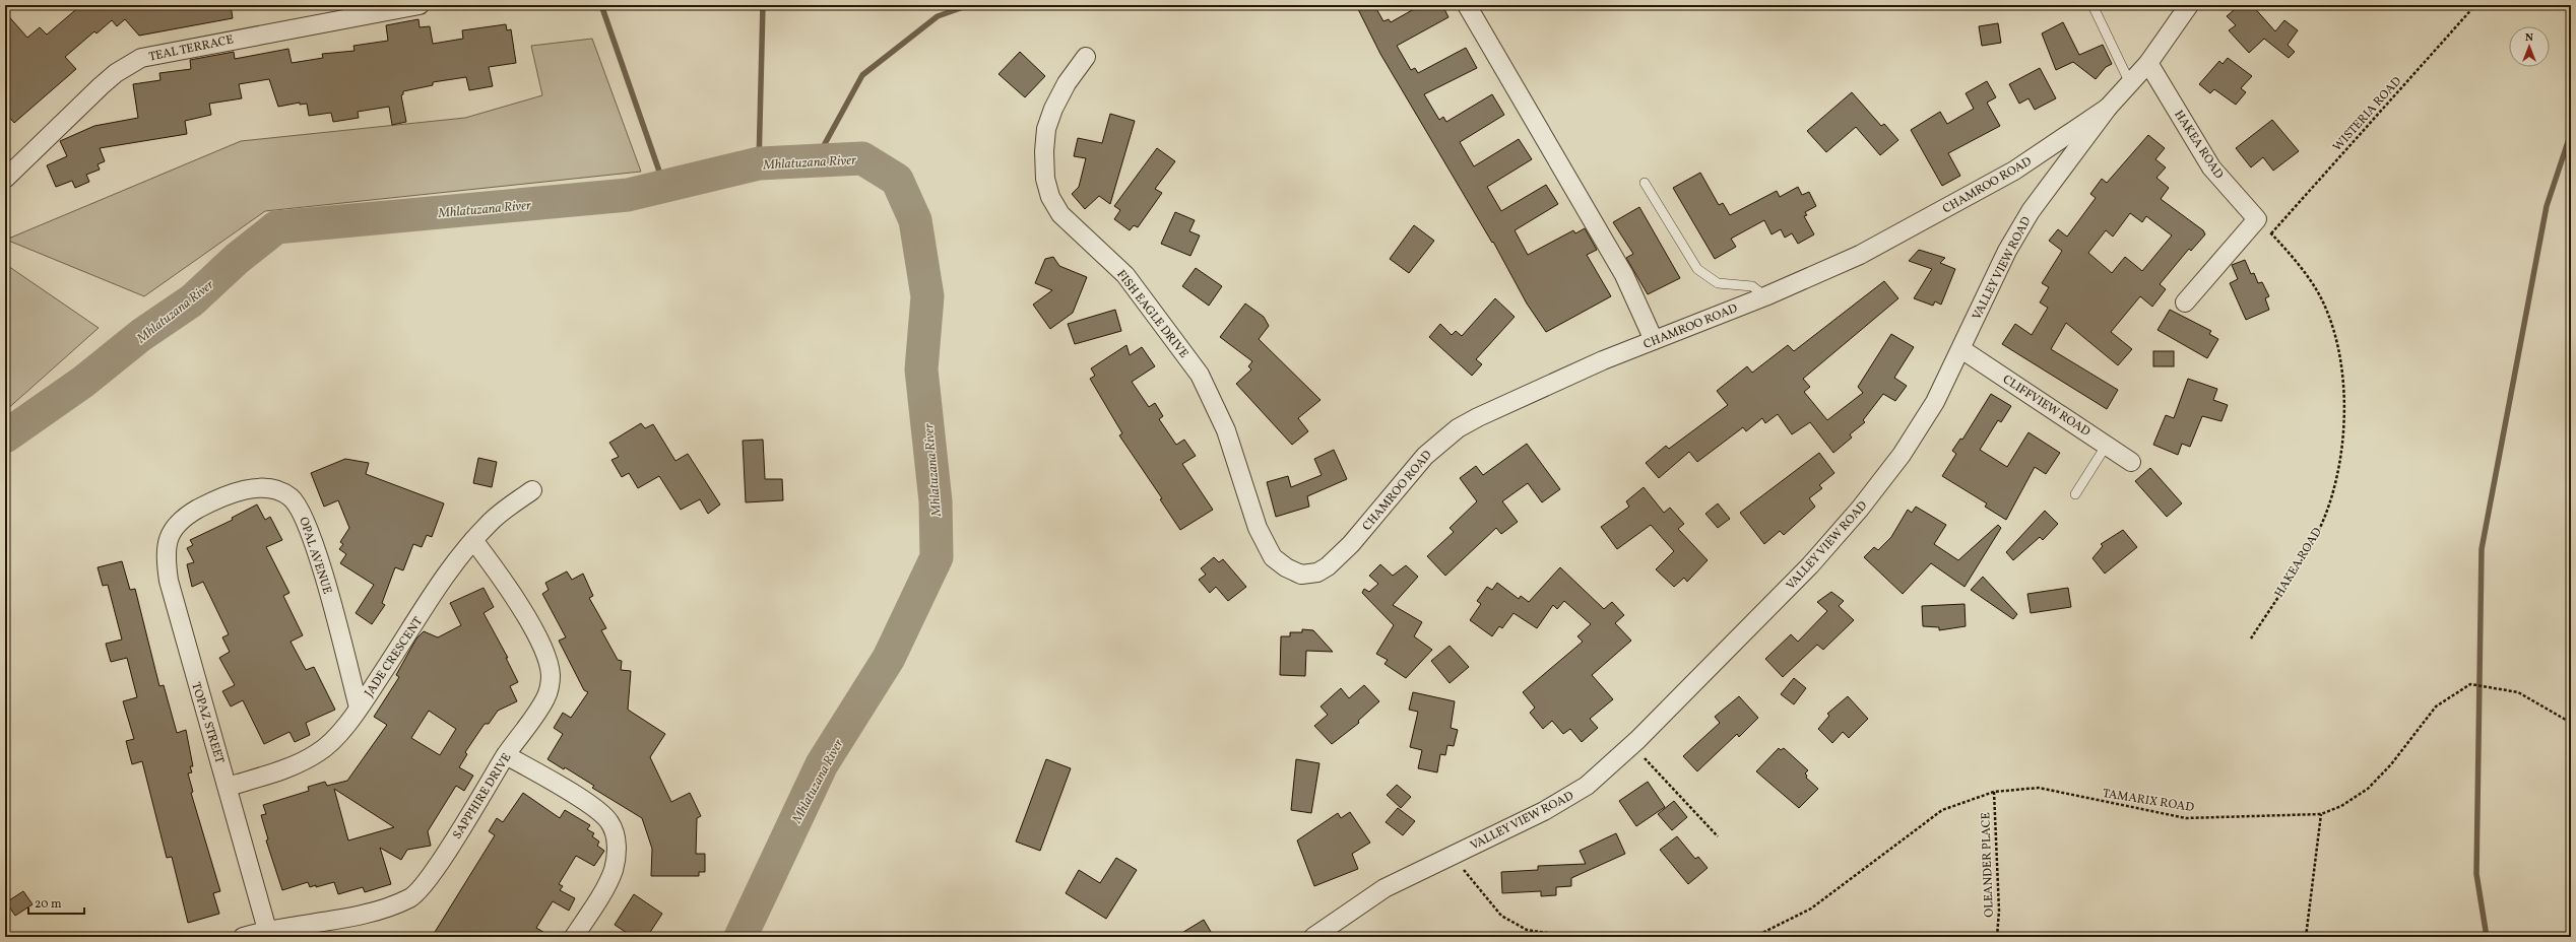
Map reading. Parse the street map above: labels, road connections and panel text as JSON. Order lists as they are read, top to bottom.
{
  "streets": {
    "street": [
      "TEAL TERRACE",
      "HAKEA ROAD",
      "CHAMROO ROAD",
      "VALLEY VIEW ROAD",
      "FISH EAGLE DRIVE",
      "CLIFFVIEW ROAD",
      "OPAL AVENUE",
      "JADE CRESCENT",
      "TOPAZ STREET",
      "SAPPHIRE DRIVE"
    ],
    "path": ["WISTERIA ROAD", "TAMARIX ROAD", "OLEANDER PLACE"]
  },
  "crossings": [
    ["WISTERIA ROAD", "HAKEA ROAD"],
    ["HAKEA ROAD", "VALLEY VIEW ROAD"],
    ["CHAMROO ROAD", "VALLEY VIEW ROAD"],
    ["CHAMROO ROAD", "FISH EAGLE DRIVE"],
    ["VALLEY VIEW ROAD", "CLIFFVIEW ROAD"],
    ["OPAL AVENUE", "JADE CRESCENT"],
    ["OPAL AVENUE", "TOPAZ STREET"],
    ["JADE CRESCENT", "TOPAZ STREET"],
    ["JADE CRESCENT", "SAPPHIRE DRIVE"],
    ["TOPAZ STREET", "SAPPHIRE DRIVE"],
    ["TAMARIX ROAD", "OLEANDER PLACE"]
  ],
  "water": ["Mhlatuzana River"],
  "scale_bar": "20 m",
  "north": "top"
}
